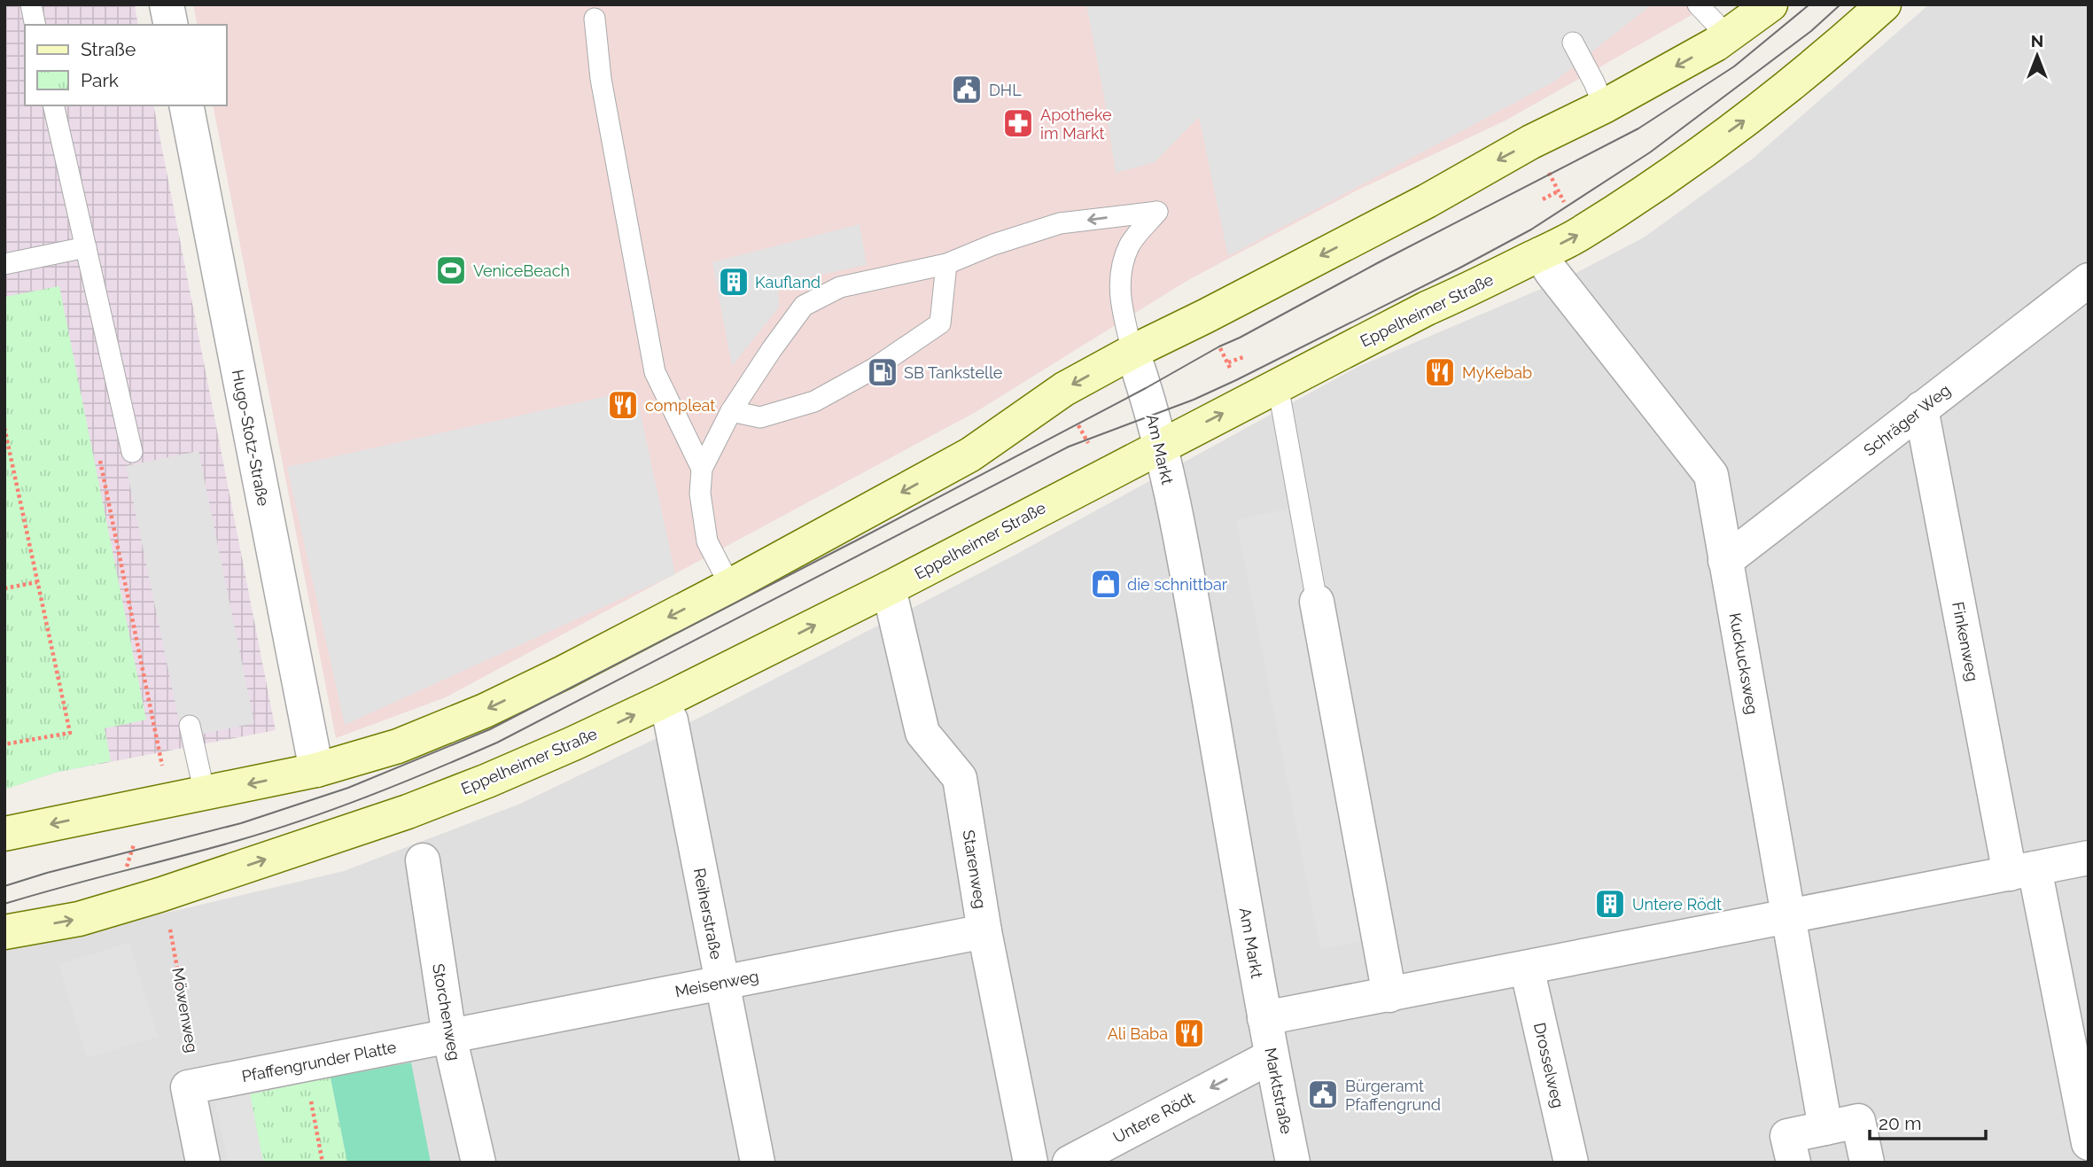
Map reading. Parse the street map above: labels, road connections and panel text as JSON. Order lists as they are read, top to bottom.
{
  "streets": {
    "main road": ["Eppelheimer Straße"],
    "street": [
      "Schräger Weg",
      "Hugo-Stotz-Straße",
      "Am Markt",
      "Finkenweg",
      "Kuckucksweg",
      "Starenweg",
      "Reiherstraße",
      "Meisenweg",
      "Storchenweg",
      "Pfaffengrunder Platte",
      "Drosselweg",
      "Marktstraße",
      "Untere Rödt"
    ],
    "path": ["Möwenweg"]
  },
  "crossings": [
    ["Eppelheimer Straße", "Am Markt"],
    ["Eppelheimer Straße", "Kuckucksweg"],
    ["Eppelheimer Straße", "Starenweg"],
    ["Eppelheimer Straße", "Reiherstraße"],
    ["Eppelheimer Straße", "Möwenweg"],
    ["Schräger Weg", "Finkenweg"],
    ["Schräger Weg", "Kuckucksweg"],
    ["Am Markt", "Marktstraße"],
    ["Starenweg", "Meisenweg"],
    ["Reiherstraße", "Meisenweg"],
    ["Meisenweg", "Storchenweg"],
    ["Meisenweg", "Pfaffengrunder Platte"],
    ["Möwenweg", "Pfaffengrunder Platte"],
    ["Storchenweg", "Pfaffengrunder Platte"],
    ["Marktstraße", "Untere Rödt"]
  ],
  "one_way": ["Untere Rödt"],
  "places": {
    "public building": ["DHL", "Bürgeramt Pfaffengrund"],
    "pharmacy": ["Apotheke im Markt"],
    "sports": ["VeniceBeach"],
    "building": ["Kaufland", "Untere Rödt"],
    "fuel station": ["SB Tankstelle"],
    "restaurant": ["MyKebab", "compleat", "Ali Baba"],
    "shop": ["die schnittbar"]
  },
  "legend": ["Straße", "Park"],
  "scale_bar": "20 m",
  "north": "top"
}
